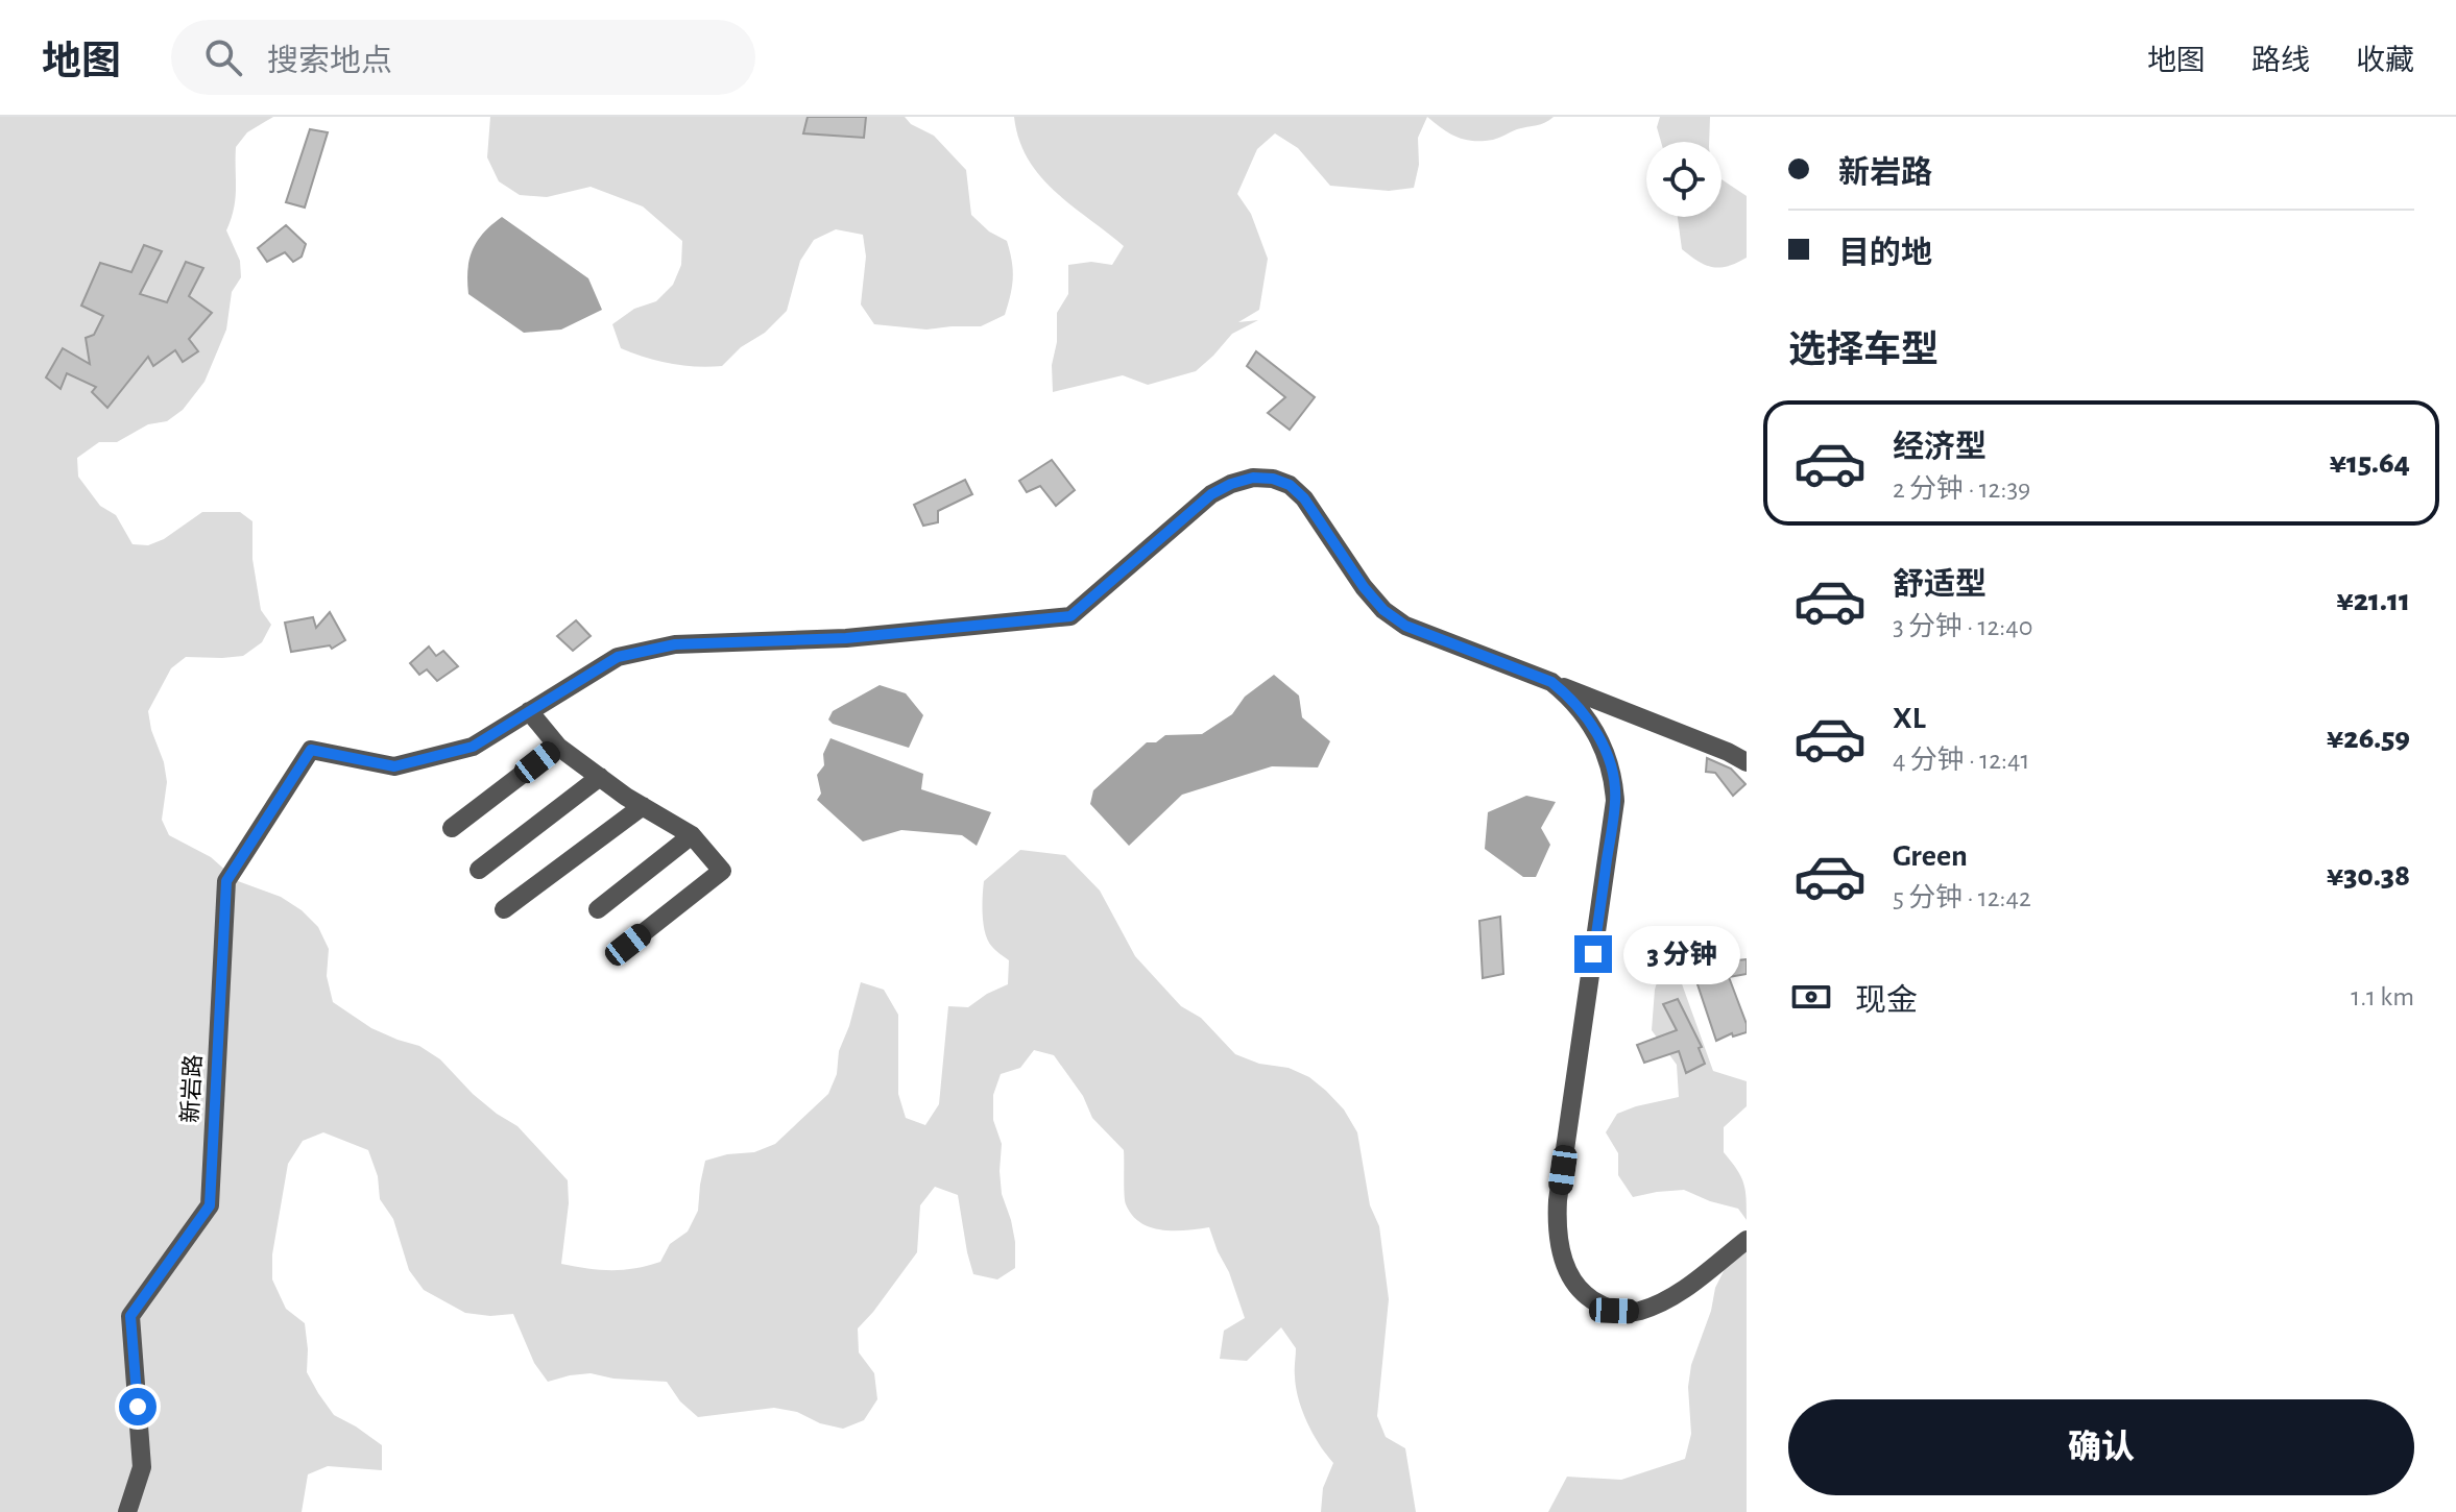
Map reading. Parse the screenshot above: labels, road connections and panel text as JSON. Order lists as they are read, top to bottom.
{
  "streets": {
    "street": ["新岩路"]
  },
  "page": {
    "header": "地图",
    "search": "搜索地点",
    "nav": ["地图", "路线", "收藏"],
    "banner": ["新岩路", "目的地"],
    "heading": "选择车型",
    "list": [
      {
        "name": "经济型",
        "note": "2 分钟 · 12:39",
        "value": "¥15.64"
      },
      {
        "name": "舒适型",
        "note": "3 分钟 · 12:40",
        "value": "¥21.11"
      },
      {
        "name": "XL",
        "note": "4 分钟 · 12:41",
        "value": "¥26.59"
      },
      {
        "name": "Green",
        "note": "5 分钟 · 12:42",
        "value": "¥30.38"
      }
    ],
    "bubble": "3 分钟",
    "pay": ["现金", "1.1 km"],
    "buttons": "确认"
  }
}
